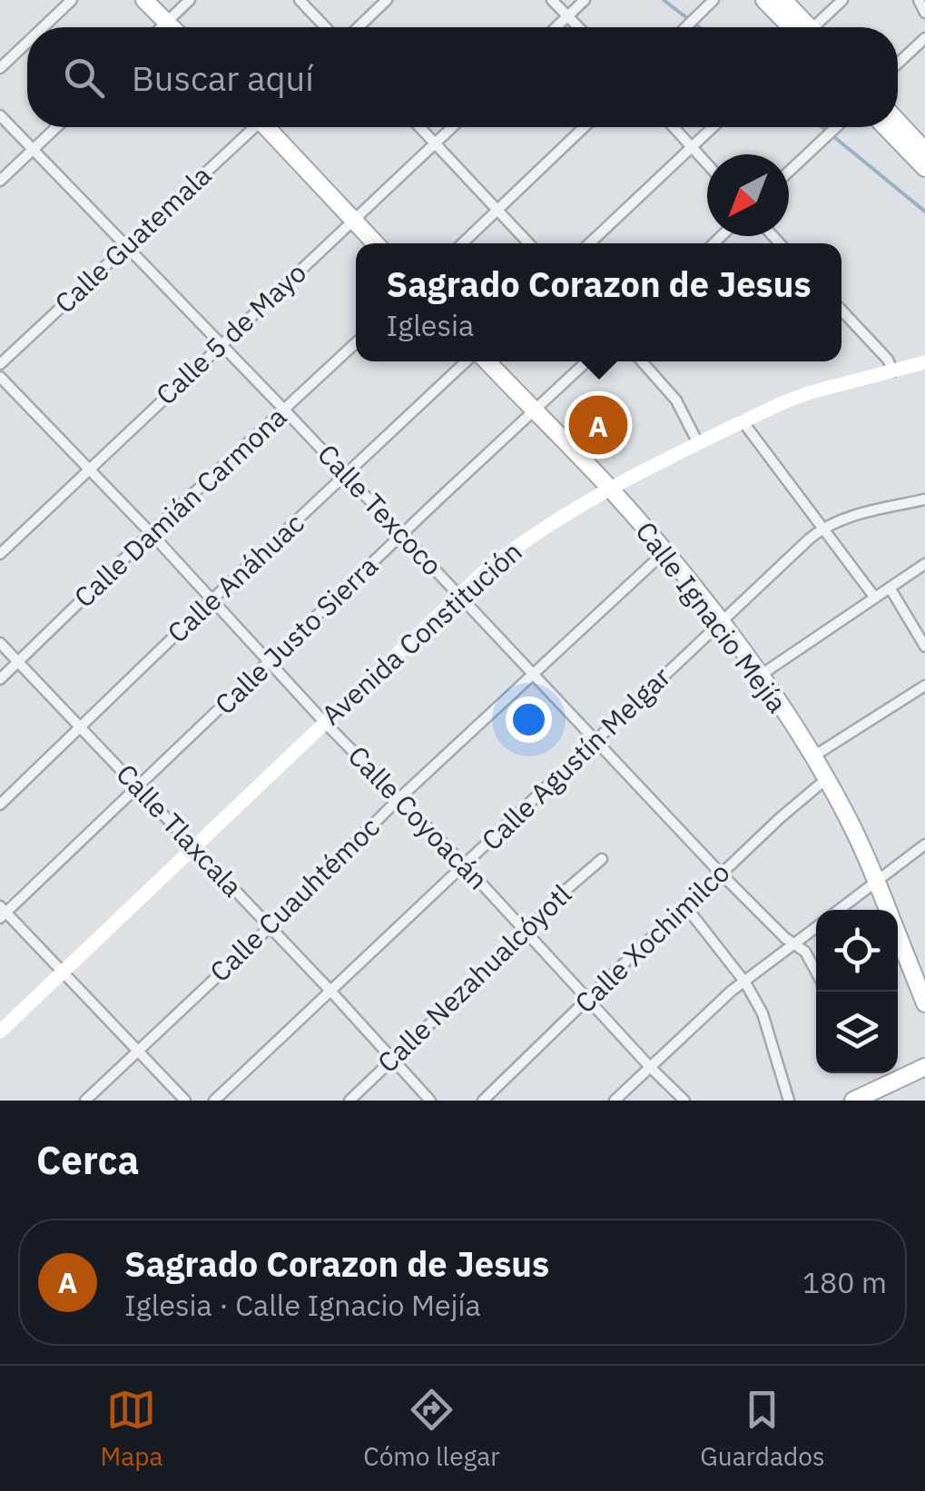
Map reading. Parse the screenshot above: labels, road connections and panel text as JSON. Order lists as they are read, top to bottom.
{
  "streets": {
    "main road": ["Calle Ignacio Mejía"],
    "street": [
      "Calle Guatemala",
      "Calle 5 de Mayo",
      "Calle Damián Carmona",
      "Calle Texcoco",
      "Calle Anáhuac",
      "Avenida Constitución",
      "Calle Justo Sierra",
      "Calle Agustín Melgar",
      "Calle Coyoacán",
      "Calle Tlaxcala",
      "Calle Cuauhtémoc",
      "Calle Xochimilco",
      "Calle Nezahualcóyotl"
    ]
  },
  "crossings": [
    ["Calle Guatemala", "Calle Texcoco"],
    ["Calle 5 de Mayo", "Calle Texcoco"],
    ["Calle 5 de Mayo", "Calle Coyoacán"],
    ["Calle Damián Carmona", "Calle Texcoco"],
    ["Calle Damián Carmona", "Calle Coyoacán"],
    ["Calle Damián Carmona", "Calle Tlaxcala"],
    ["Calle Texcoco", "Calle Anáhuac"],
    ["Calle Texcoco", "Avenida Constitución"],
    ["Calle Texcoco", "Calle Justo Sierra"],
    ["Calle Texcoco", "Calle Agustín Melgar"],
    ["Calle Texcoco", "Calle Cuauhtémoc"],
    ["Calle Texcoco", "Calle Xochimilco"],
    ["Calle Anáhuac", "Calle Coyoacán"],
    ["Calle Anáhuac", "Calle Tlaxcala"],
    ["Calle Ignacio Mejía", "Avenida Constitución"],
    ["Calle Ignacio Mejía", "Calle Justo Sierra"],
    ["Calle Ignacio Mejía", "Calle Agustín Melgar"],
    ["Calle Ignacio Mejía", "Calle Cuauhtémoc"],
    ["Calle Ignacio Mejía", "Calle Xochimilco"],
    ["Avenida Constitución", "Calle Coyoacán"],
    ["Avenida Constitución", "Calle Tlaxcala"],
    ["Calle Justo Sierra", "Calle Coyoacán"],
    ["Calle Justo Sierra", "Calle Tlaxcala"],
    ["Calle Agustín Melgar", "Calle Coyoacán"],
    ["Calle Agustín Melgar", "Calle Tlaxcala"],
    ["Calle Coyoacán", "Calle Cuauhtémoc"],
    ["Calle Coyoacán", "Calle Xochimilco"],
    ["Calle Coyoacán", "Calle Nezahualcóyotl"],
    ["Calle Tlaxcala", "Calle Cuauhtémoc"],
    ["Calle Tlaxcala", "Calle Nezahualcóyotl"]
  ],
  "north": "bottom left",
  "page": {
    "search": "Buscar aquí",
    "popup": ["Sagrado Corazon de Jesus", "Iglesia"],
    "pins": "A",
    "heading": "Cerca",
    "list": [
      {
        "mark": "A",
        "name": "Sagrado Corazon de Jesus",
        "note": "Iglesia · Calle Ignacio Mejía",
        "value": "180 m"
      }
    ],
    "nav": ["Mapa", "Cómo llegar", "Guardados"]
  }
}
